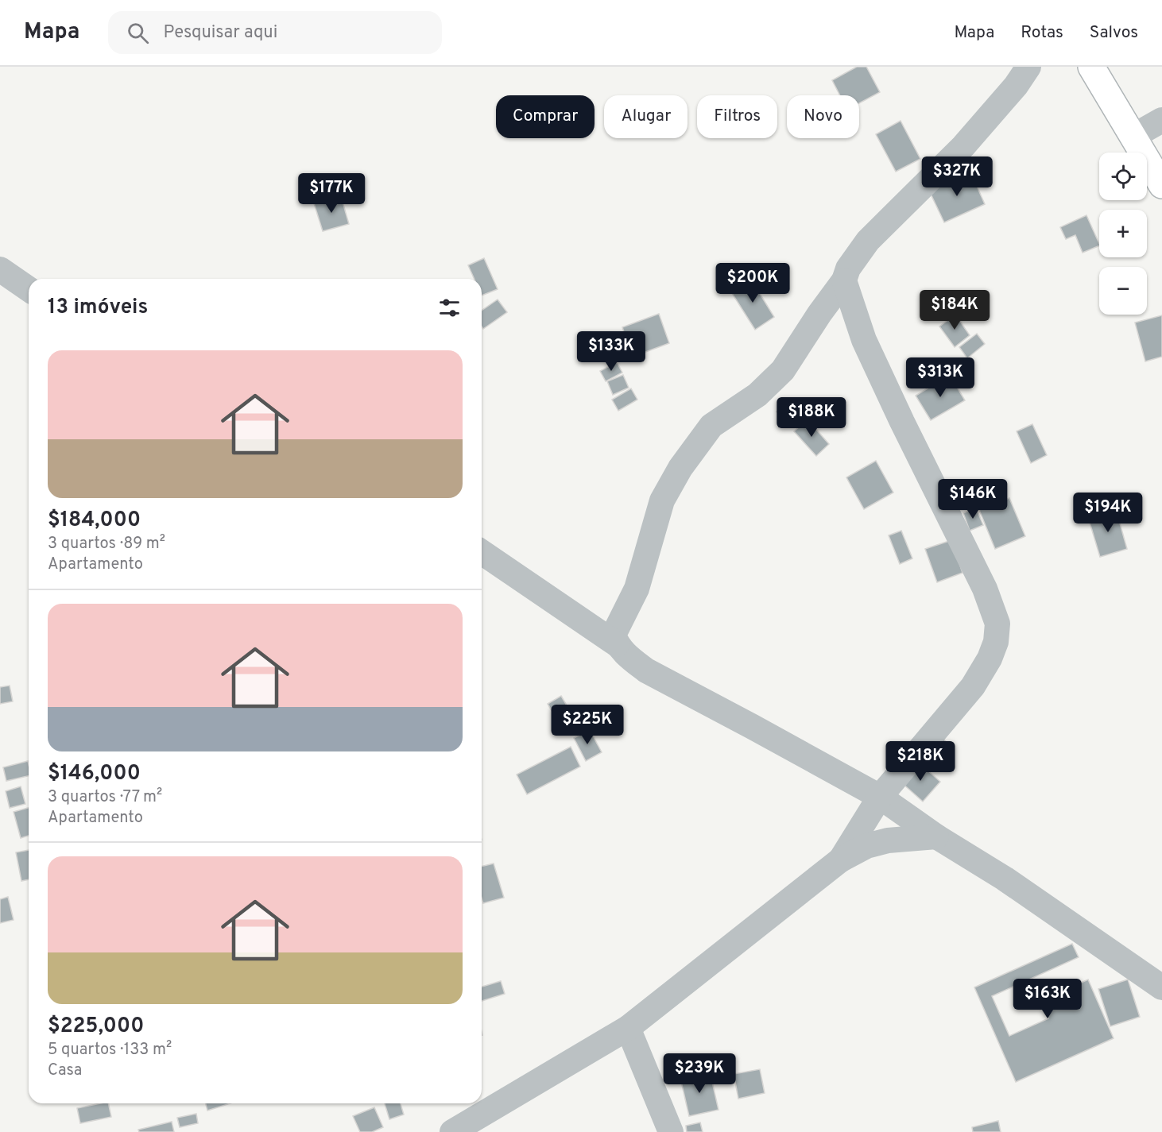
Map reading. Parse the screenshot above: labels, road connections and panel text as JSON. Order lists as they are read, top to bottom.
{
  "page": {
    "header": "Mapa",
    "search": "Pesquisar aqui",
    "nav": ["Mapa", "Rotas", "Salvos"],
    "chip": [
      "Comprar",
      "Alugar",
      "Filtros",
      "Novo"
    ],
    "map_buttons": ["+", "−"],
    "price": [
      "$327K",
      "$177K",
      "$200K",
      "$184K",
      "$133K",
      "$313K",
      "$188K",
      "$146K",
      "$194K",
      "$225K",
      "$218K",
      "$163K",
      "$239K"
    ],
    "heading": "13 imóveis",
    "list": [
      {
        "name": "$184,000",
        "note": "3 quartos · 89 m² · Apartamento"
      },
      {
        "name": "$146,000",
        "note": "3 quartos · 77 m² · Apartamento"
      },
      {
        "name": "$225,000",
        "note": "5 quartos · 133 m² · Casa"
      }
    ]
  }
}
